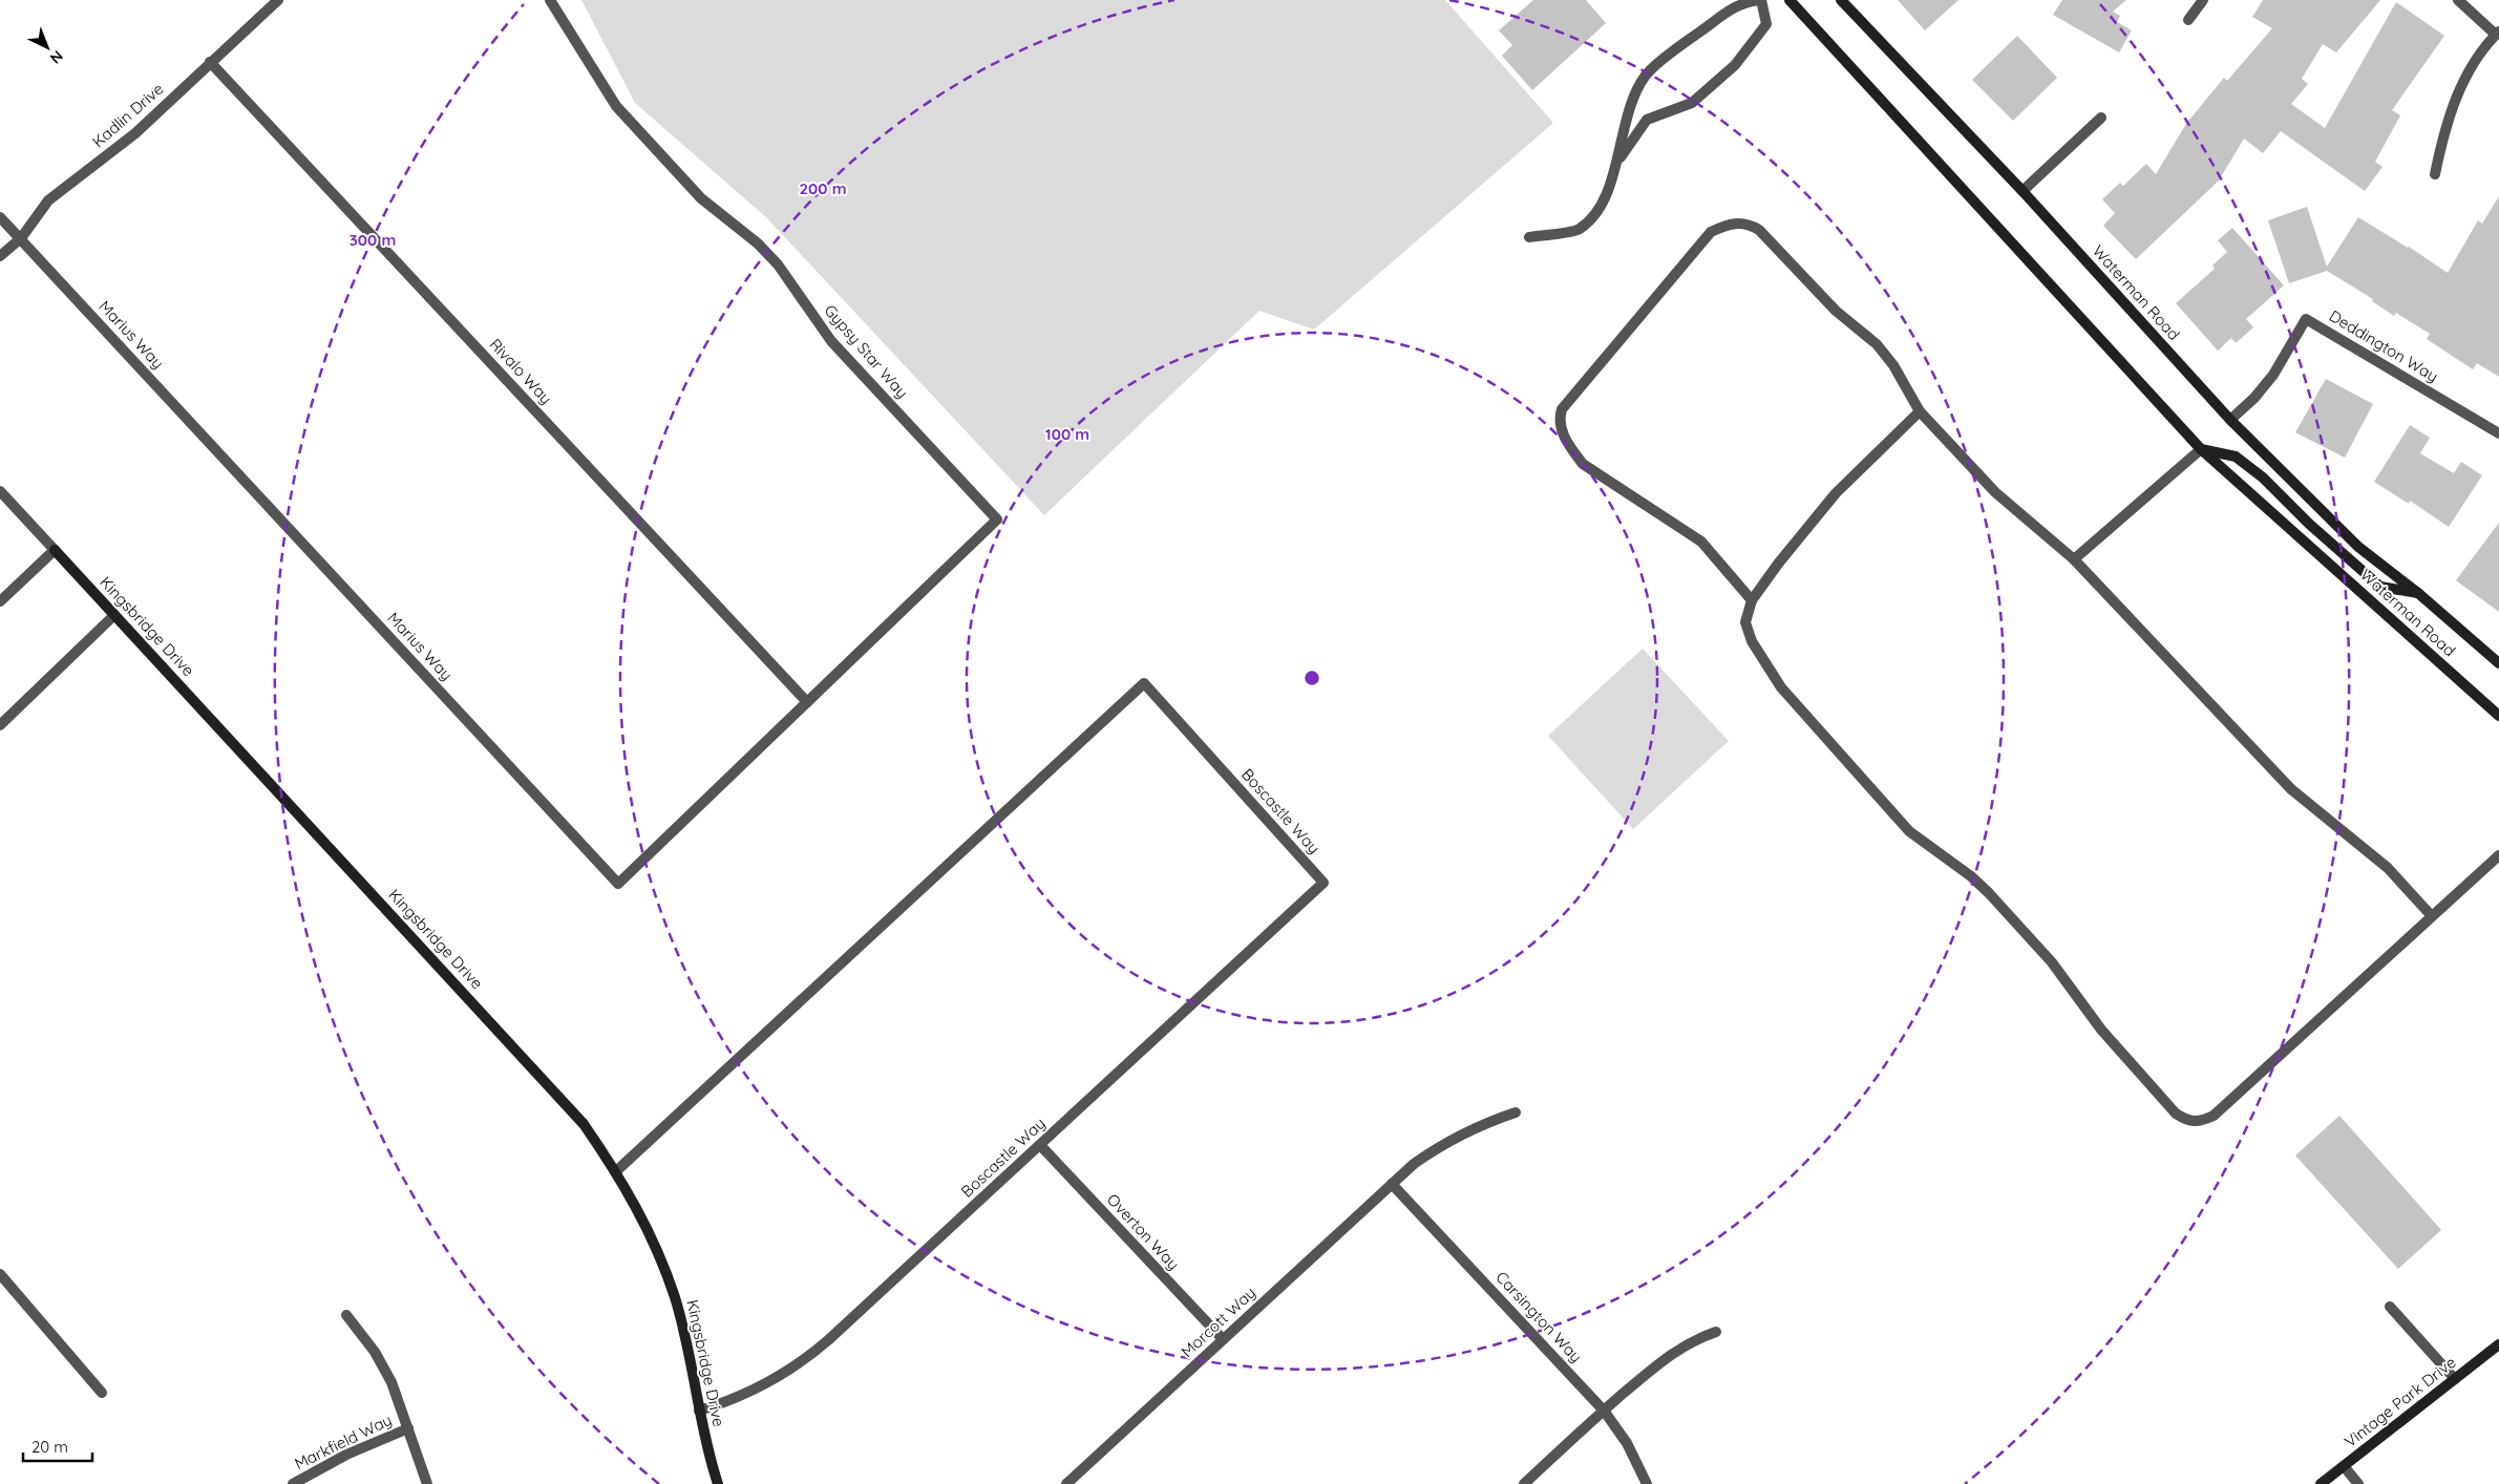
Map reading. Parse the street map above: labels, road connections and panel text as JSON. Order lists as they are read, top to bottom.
{
  "streets": {
    "street": [
      "Kadlin Drive",
      "Waterman Road",
      "Marius Way",
      "Deddington Way",
      "Gypsy Star Way",
      "Rivalo Way",
      "Kingsbridge Drive",
      "Boscastle Way",
      "Overton Way",
      "Carsington Way",
      "Morcott Way",
      "Vintage Park Drive",
      "Markfield Way"
    ]
  },
  "crossings": [
    ["Kadlin Drive", "Marius Way"],
    ["Kadlin Drive", "Rivalo Way"],
    ["Waterman Road", "Deddington Way"],
    ["Marius Way", "Gypsy Star Way"],
    ["Marius Way", "Rivalo Way"],
    ["Gypsy Star Way", "Rivalo Way"],
    ["Kingsbridge Drive", "Boscastle Way"],
    ["Boscastle Way", "Overton Way"],
    ["Overton Way", "Morcott Way"],
    ["Carsington Way", "Morcott Way"]
  ],
  "scale_bar": "20 m",
  "north": "bottom right",
  "rings": ["200 m", "300 m", "100 m"]
}
